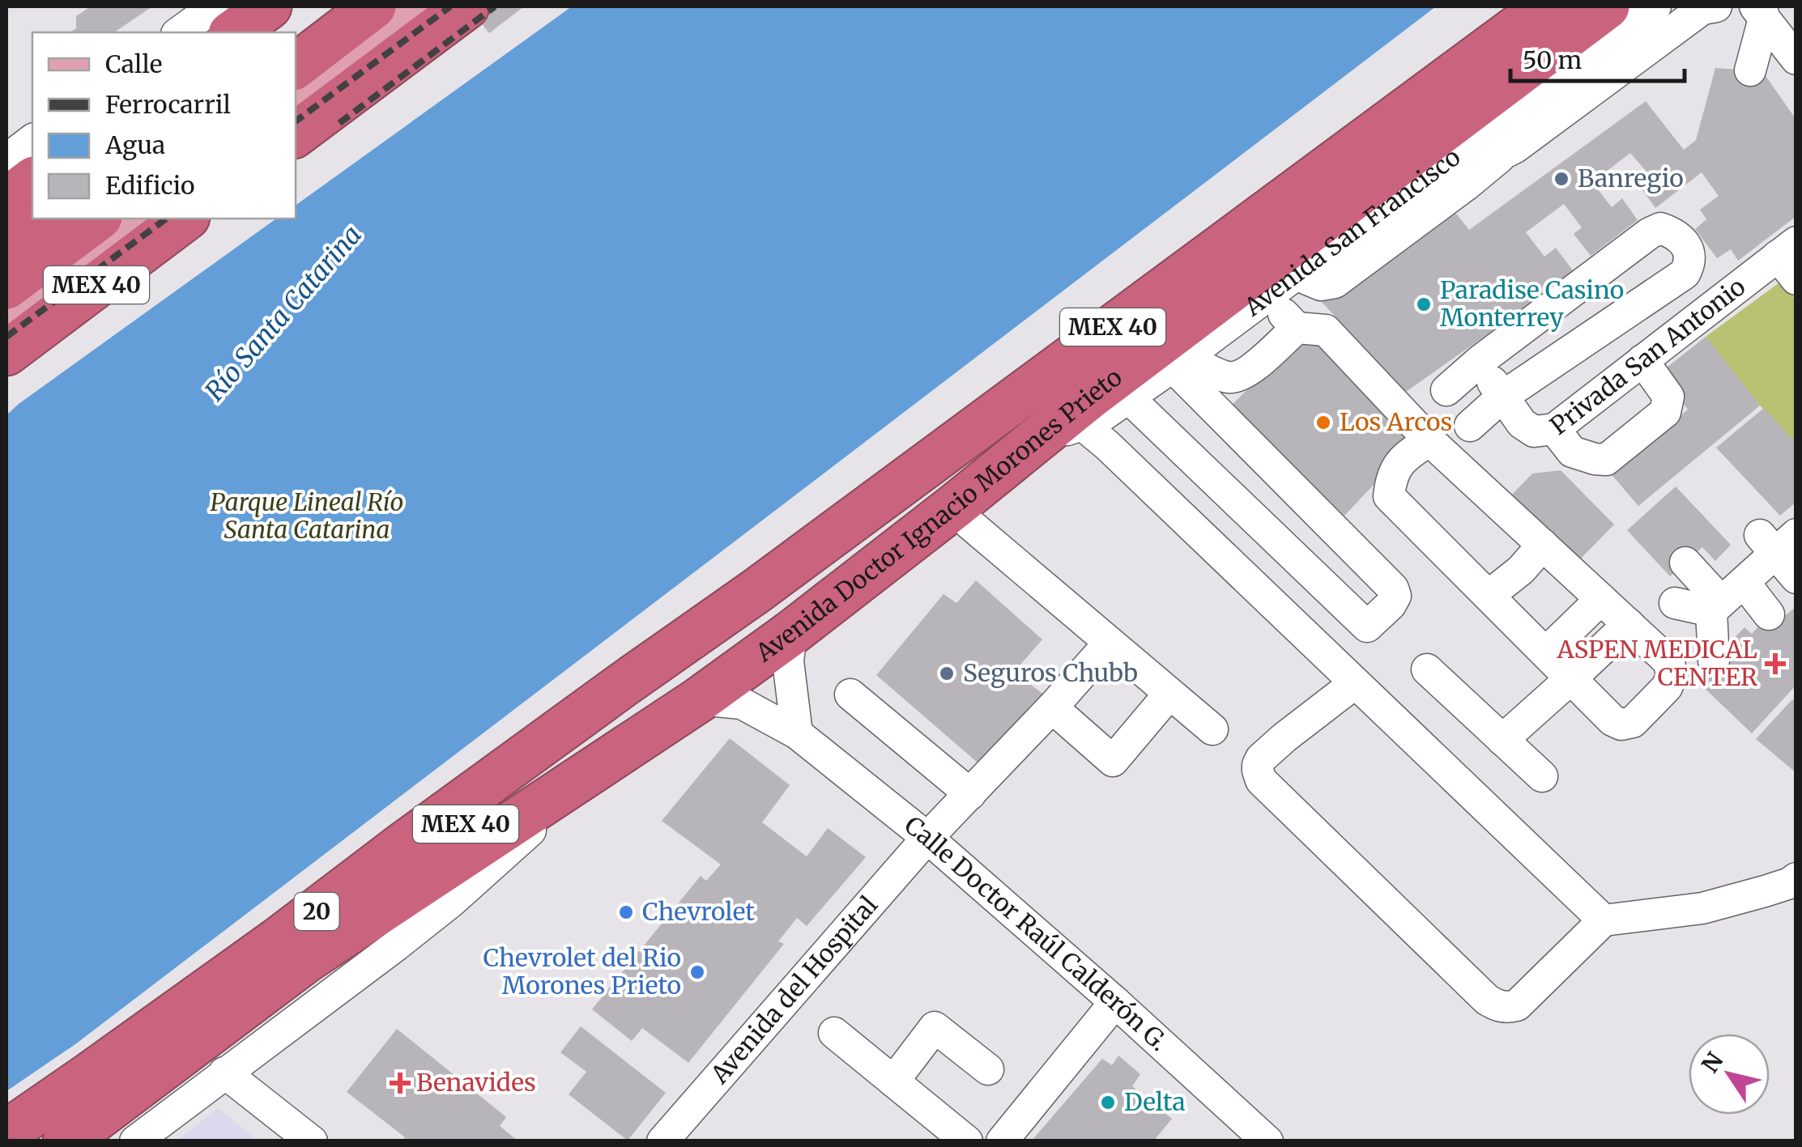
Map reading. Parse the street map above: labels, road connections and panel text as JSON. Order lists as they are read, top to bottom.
{
  "streets": {
    "highway": ["MEX 40", "Avenida Doctor Ignacio Morones Prieto", "20"],
    "street": [
      "Avenida San Francisco",
      "Privada San Antonio",
      "Calle Doctor Raúl Calderón G.",
      "Avenida del Hospital"
    ]
  },
  "crossings": [
    ["Avenida San Francisco", "Avenida Doctor Ignacio Morones Prieto"],
    ["MEX 40", "Avenida Doctor Ignacio Morones Prieto"],
    ["Avenida Doctor Ignacio Morones Prieto", "Calle Doctor Raúl Calderón G."],
    ["Calle Doctor Raúl Calderón G.", "Avenida del Hospital"]
  ],
  "water": ["Río Santa Catarina"],
  "parks": ["Parque Lineal Río Santa Catarina"],
  "places": {
    "other": [
      "Banregio",
      "Paradise Casino Monterrey",
      "Los Arcos",
      "Seguros Chubb",
      "Chevrolet",
      "Chevrolet del Rio Morones Prieto",
      "Delta"
    ],
    "health": ["ASPEN MEDICAL CENTER", "Benavides"]
  },
  "legend": [
    "Calle",
    "Ferrocarril",
    "Agua",
    "Edificio"
  ],
  "scale_bar": "50 m",
  "north": "top left"
}
